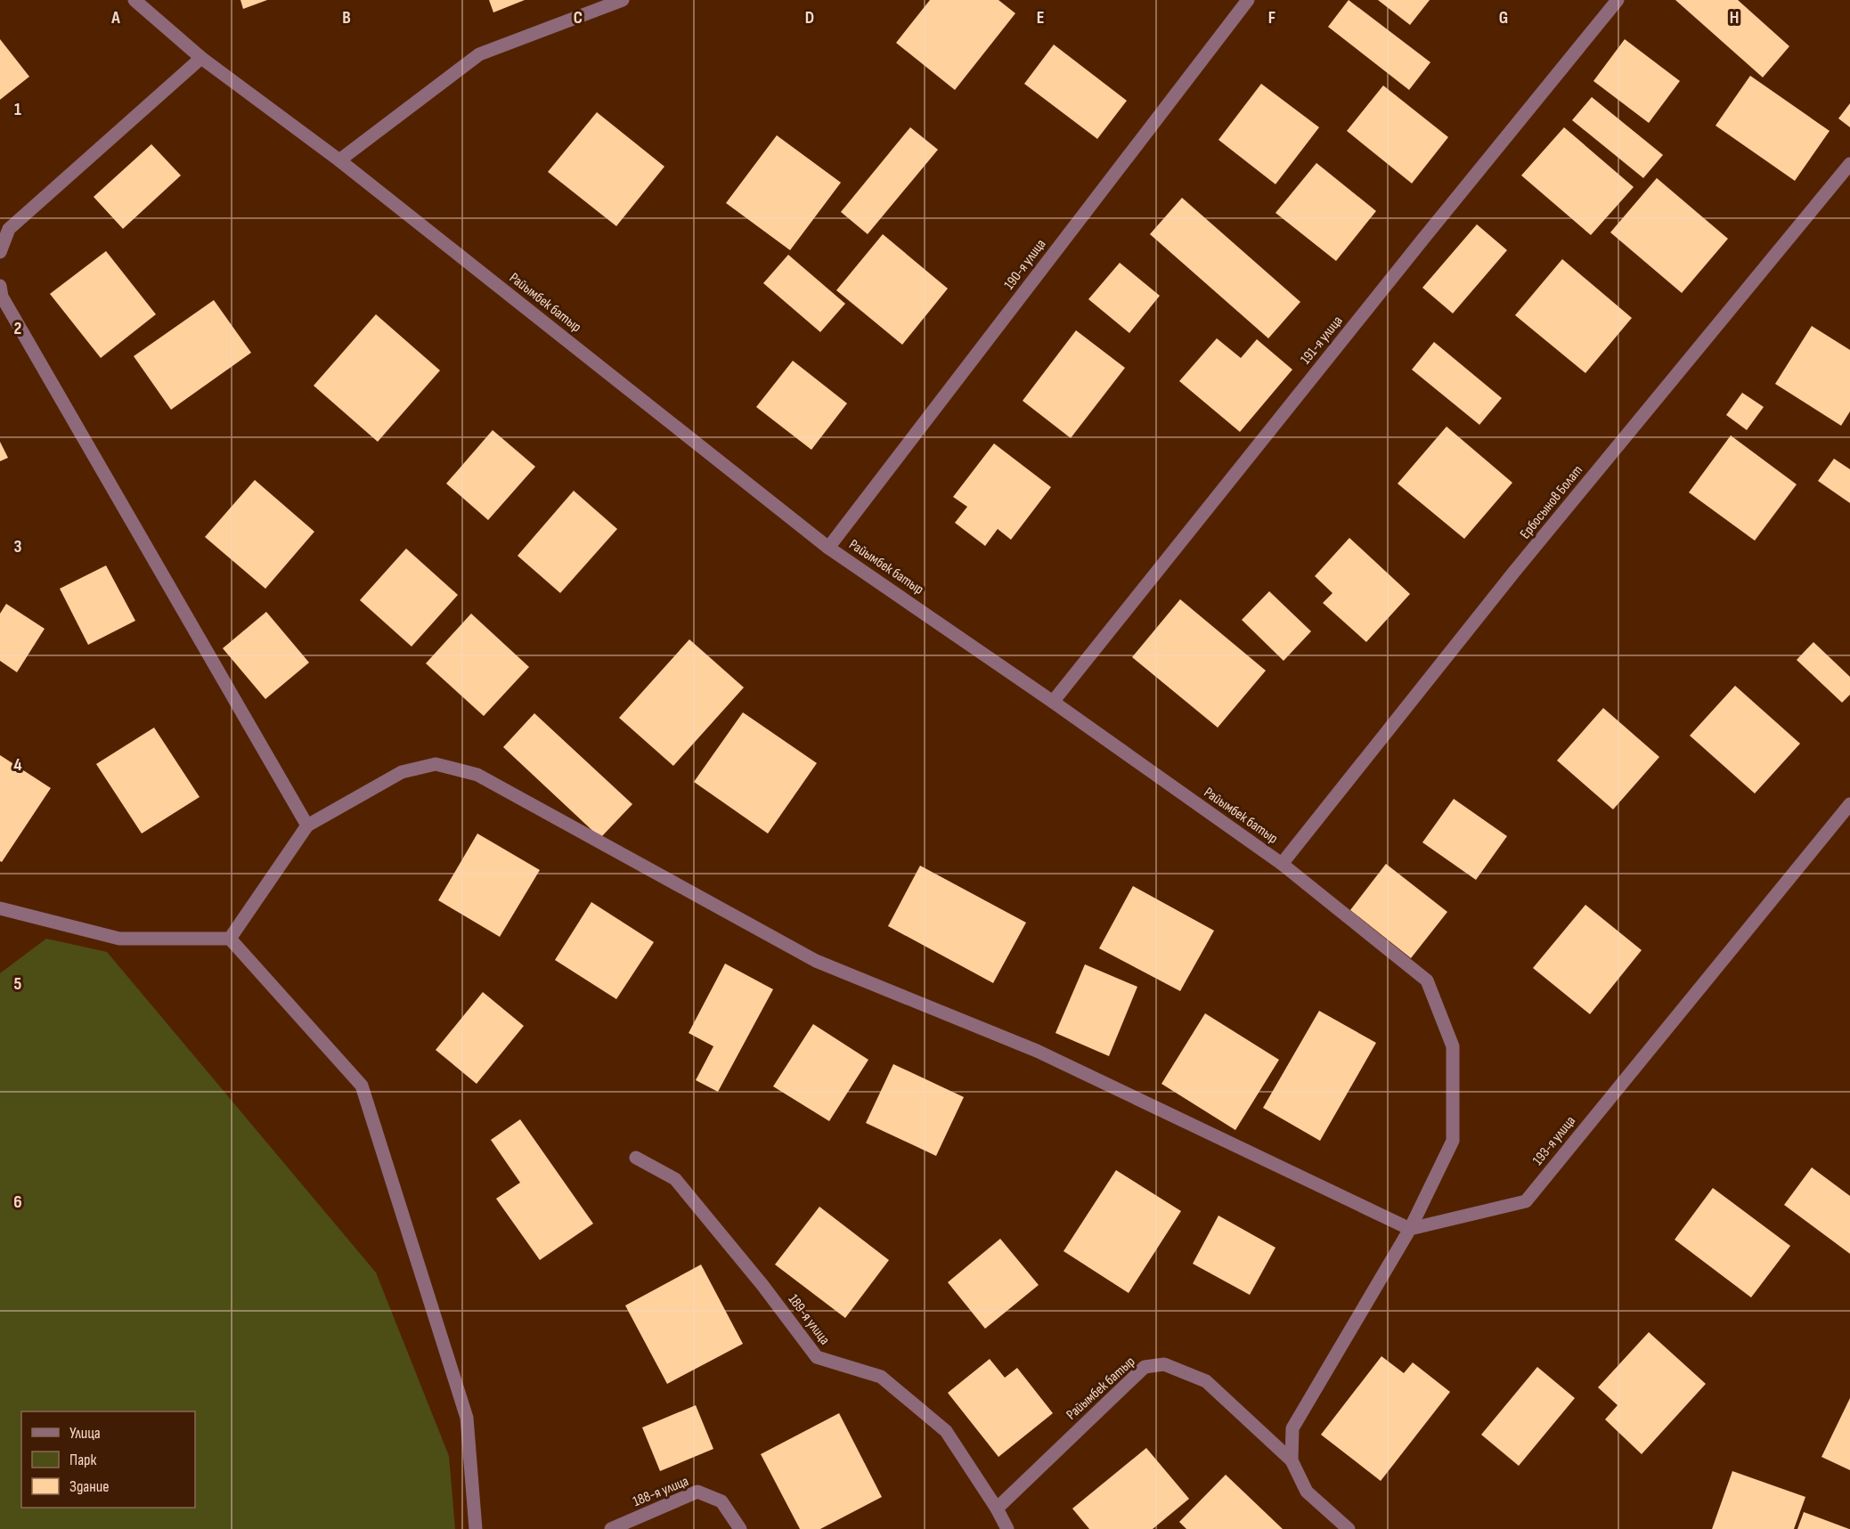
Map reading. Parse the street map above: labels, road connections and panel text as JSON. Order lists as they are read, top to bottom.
{
  "streets": {
    "street": [
      "190-я улица",
      "Райымбек батыр",
      "191-я улица",
      "Ербосынов Болат",
      "193-я улица",
      "189-я улица",
      "188-я улица"
    ]
  },
  "crossings": [
    ["190-я улица", "Райымбек батыр"],
    ["Райымбек батыр", "191-я улица"],
    ["Райымбек батыр", "Ербосынов Болат"],
    ["Райымбек батыр", "193-я улица"],
    ["Райымбек батыр", "189-я улица"]
  ],
  "legend": ["Улица", "Парк", "Здание"],
  "grid": {
    "columns": [
      "A",
      "B",
      "C",
      "D",
      "E",
      "F",
      "G",
      "H"
    ],
    "rows": [
      "1",
      "2",
      "3",
      "4",
      "5",
      "6"
    ]
  }
}
